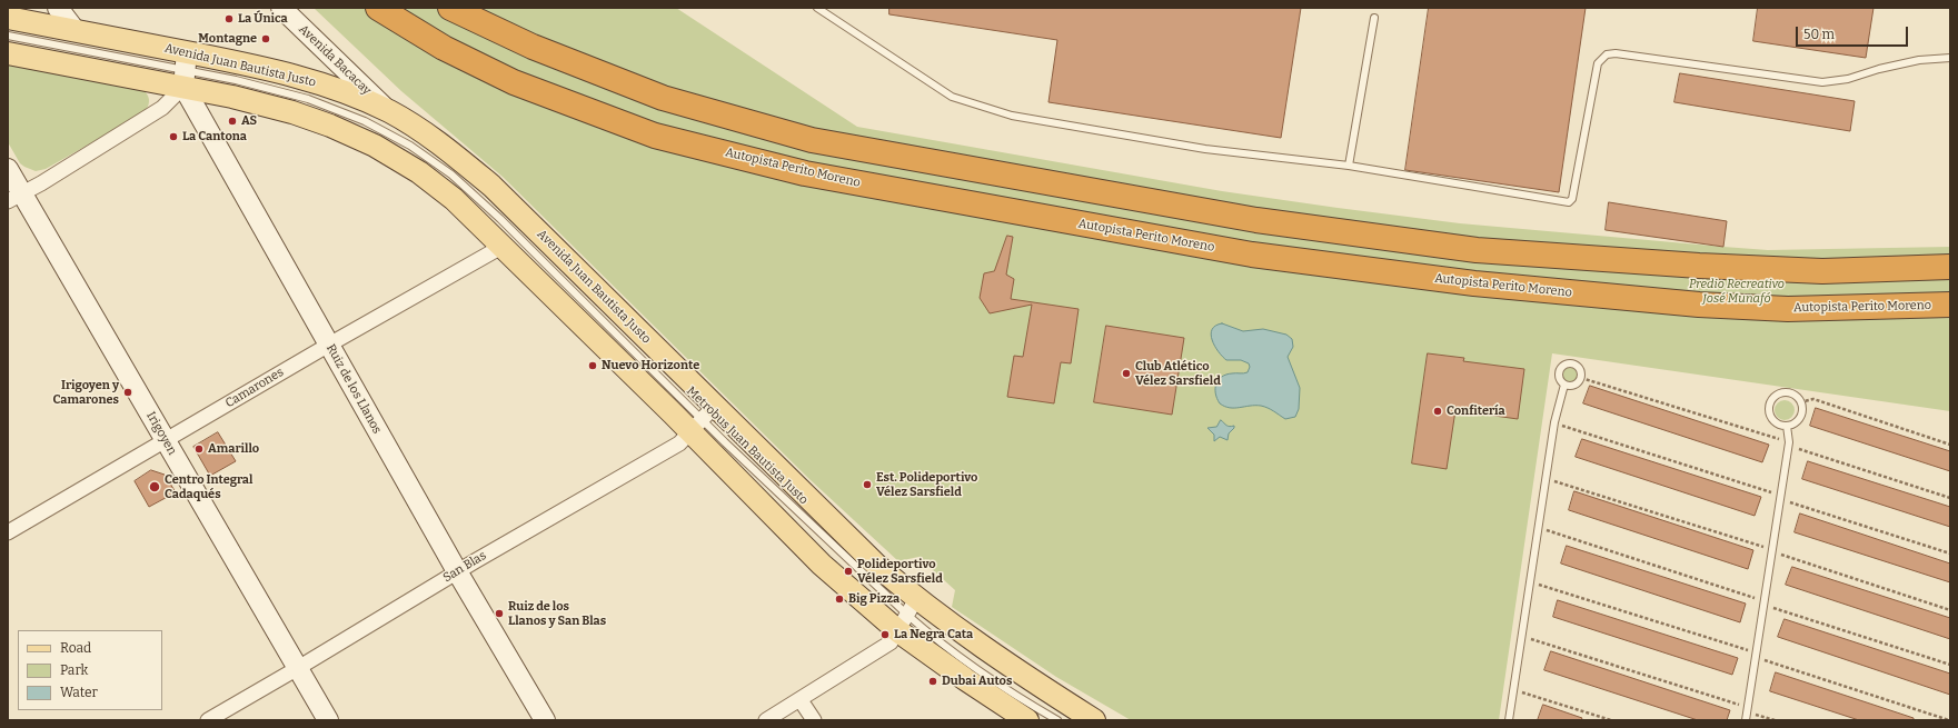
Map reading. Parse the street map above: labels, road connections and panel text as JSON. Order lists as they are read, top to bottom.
{
  "streets": {
    "highway": ["Autopista Perito Moreno"],
    "main road": ["Avenida Juan Bautista Justo"],
    "street": [
      "Avenida Bacacay",
      "Camarones",
      "Ruiz de los Llanos",
      "Irigoyen",
      "San Blas"
    ],
    "lane": ["Metrobus Juan Bautista Justo"]
  },
  "crossings": [
    ["Avenida Bacacay", "Avenida Juan Bautista Justo"],
    ["Avenida Juan Bautista Justo", "Camarones"],
    ["Avenida Juan Bautista Justo", "Ruiz de los Llanos"],
    ["Avenida Juan Bautista Justo", "Metrobus Juan Bautista Justo"],
    ["Avenida Juan Bautista Justo", "San Blas"],
    ["Camarones", "Ruiz de los Llanos"],
    ["Camarones", "Irigoyen"],
    ["Ruiz de los Llanos", "Metrobus Juan Bautista Justo"],
    ["Ruiz de los Llanos", "San Blas"],
    ["Irigoyen", "San Blas"],
    ["Metrobus Juan Bautista Justo", "San Blas"]
  ],
  "parks": ["Predio Recreativo José Munafó"],
  "places": [
    "La Única",
    "Montagne",
    "AS",
    "La Cantona",
    "Nuevo Horizonte",
    "Club Atlético Vélez Sarsfield",
    "Irigoyen y Camarones",
    "Confitería",
    "Amarillo",
    "Est. Polideportivo Vélez Sarsfield",
    "Centro Integral Cadaqués",
    "Polideportivo Vélez Sarsfield",
    "Big Pizza",
    "Ruiz de los Llanos y San Blas",
    "La Negra Cata",
    "Dubai Autos"
  ],
  "legend": ["Road", "Park", "Water"],
  "scale_bar": "50 m"
}
